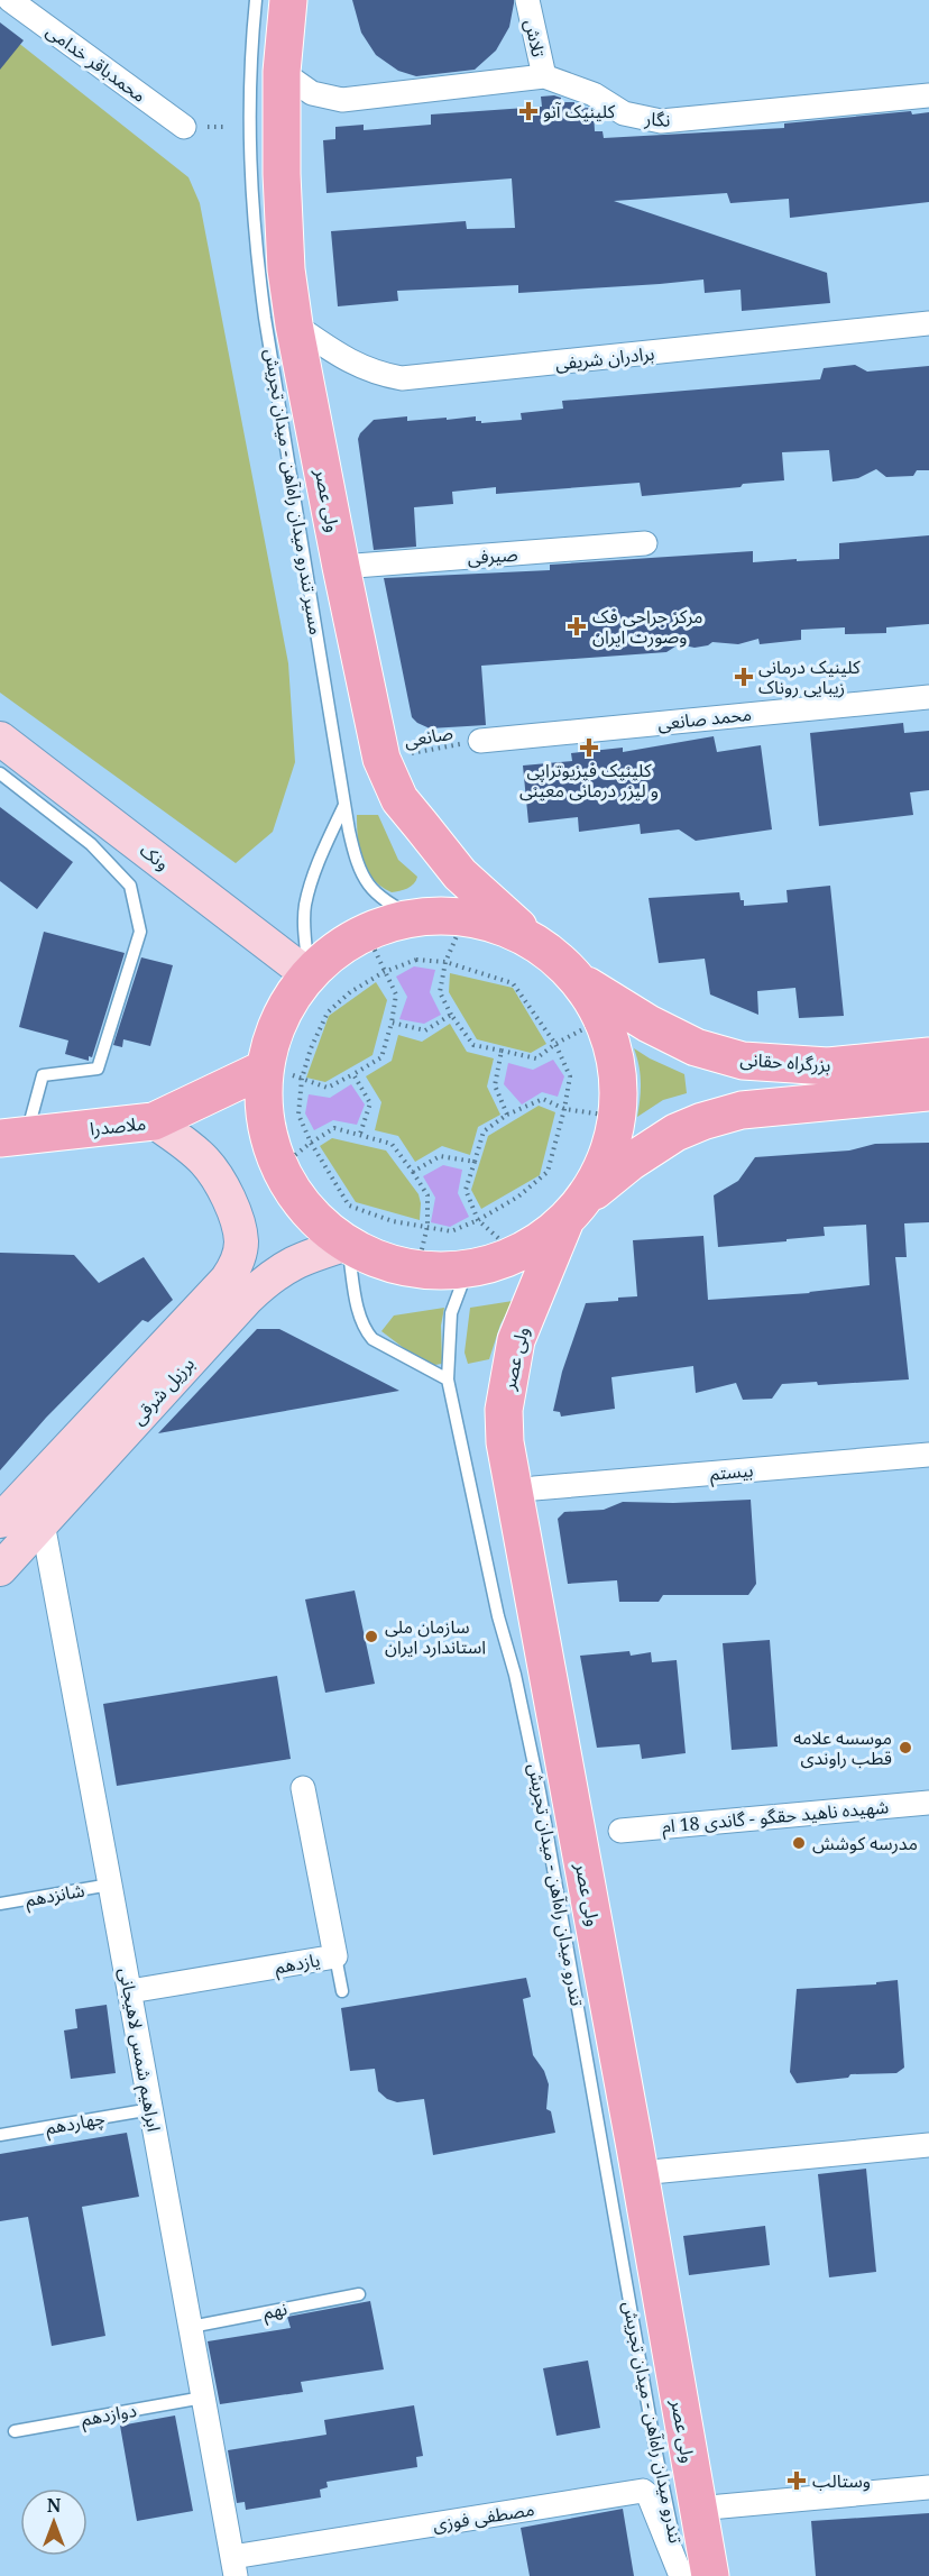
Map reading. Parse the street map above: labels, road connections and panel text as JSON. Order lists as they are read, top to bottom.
{
  "streets": {
    "main road": [
      "ولی عصر",
      "ونک",
      "بزرگراه حقانی",
      "ملاصدرا",
      "برزیل شرقی"
    ],
    "street": [
      "تلاش",
      "محمدباقر خدامی",
      "نگار",
      "برادران شریفی",
      "صیرفی",
      "محمد صانعی",
      "بیستم",
      "شهیده ناهید حقگو - گاندی 18 ام",
      "یازدهم",
      "ابراهیم شمس لاهیجانی",
      "مصطفی فوزی"
    ],
    "lane": [
      "مسیر تندرو میدان راه‌آهن - میدان تجریش",
      "تندرو میدان راه‌آهن - میدان تجریش",
      "شانزدهم",
      "چهاردهم",
      "نهم",
      "دوازدهم"
    ],
    "path": ["صانعی"]
  },
  "crossings": [
    ["تلاش", "نگار"],
    ["نگار", "ولی عصر"],
    ["برادران شریفی", "ولی عصر"],
    ["مسیر تندرو میدان راه‌آهن - میدان تجریش", "بزرگراه حقانی"],
    ["ولی عصر", "صیرفی"],
    ["ولی عصر", "صانعی"],
    ["ولی عصر", "بزرگراه حقانی"],
    ["محمد صانعی", "صانعی"],
    ["ونک", "بزرگراه حقانی"],
    ["بزرگراه حقانی", "ملاصدرا"],
    ["بزرگراه حقانی", "برزیل شرقی"],
    ["بزرگراه حقانی", "تندرو میدان راه‌آهن - میدان تجریش"],
    ["ملاصدرا", "برزیل شرقی"],
    ["برزیل شرقی", "ابراهیم شمس لاهیجانی"],
    ["تندرو میدان راه‌آهن - میدان تجریش", "مصطفی فوزی"],
    ["شانزدهم", "ابراهیم شمس لاهیجانی"],
    ["یازدهم", "ابراهیم شمس لاهیجانی"],
    ["ابراهیم شمس لاهیجانی", "چهاردهم"],
    ["ابراهیم شمس لاهیجانی", "نهم"],
    ["ابراهیم شمس لاهیجانی", "دوازدهم"],
    ["ابراهیم شمس لاهیجانی", "مصطفی فوزی"]
  ],
  "places": {
    "health": [
      "کلینیک آنو",
      "مرکز جراحی فک وصورت ایران",
      "کلینیک درمانی زیبایی روناک",
      "کلینیک فیزیوتراپی و لیزر درمانی معینی",
      "وستالب"
    ],
    "other": ["سازمان ملی استاندارد ایران", "موسسه علامه قطب راوندی", "مدرسه کوشش"]
  },
  "north": "top"
}
